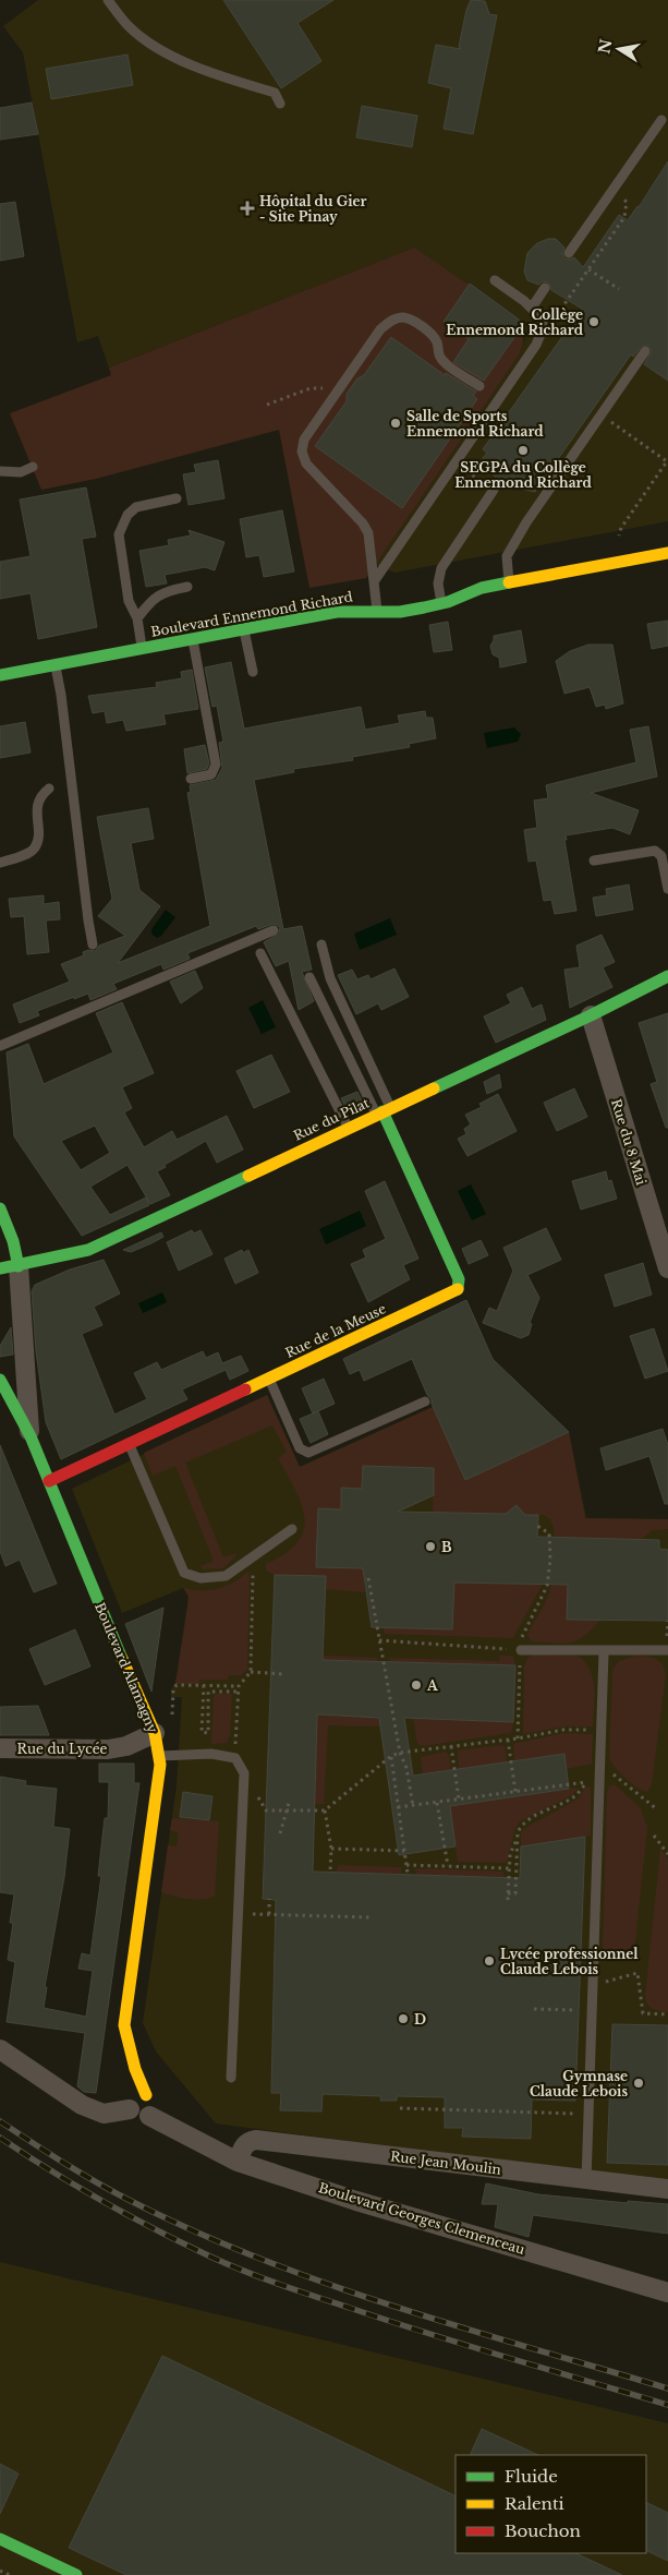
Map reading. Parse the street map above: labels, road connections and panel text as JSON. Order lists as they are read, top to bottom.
{
  "streets": {
    "street": [
      "Boulevard Ennemond Richard",
      "Rue du Pilat",
      "Rue du 8 Mai",
      "Rue de la Meuse",
      "Boulevard Alamagny",
      "Rue du Lycée",
      "Rue Jean Moulin",
      "Boulevard Georges Clemenceau"
    ]
  },
  "crossings": [
    ["Rue du Pilat", "Rue du 8 Mai"],
    ["Rue du Pilat", "Rue de la Meuse"],
    ["Rue de la Meuse", "Boulevard Alamagny"],
    ["Boulevard Alamagny", "Rue du Lycée"],
    ["Boulevard Alamagny", "Boulevard Georges Clemenceau"],
    ["Rue Jean Moulin", "Boulevard Georges Clemenceau"]
  ],
  "places": {
    "health": ["Hôpital du Gier - Site Pinay"],
    "other": [
      "Collège Ennemond Richard",
      "Salle de Sports Ennemond Richard",
      "SEGPA du Collège Ennemond Richard",
      "B",
      "A",
      "Lycée professionnel Claude Lebois",
      "D",
      "Gymnase Claude Lebois"
    ]
  },
  "legend": ["Fluide", "Ralenti", "Bouchon"],
  "north": "left"
}
